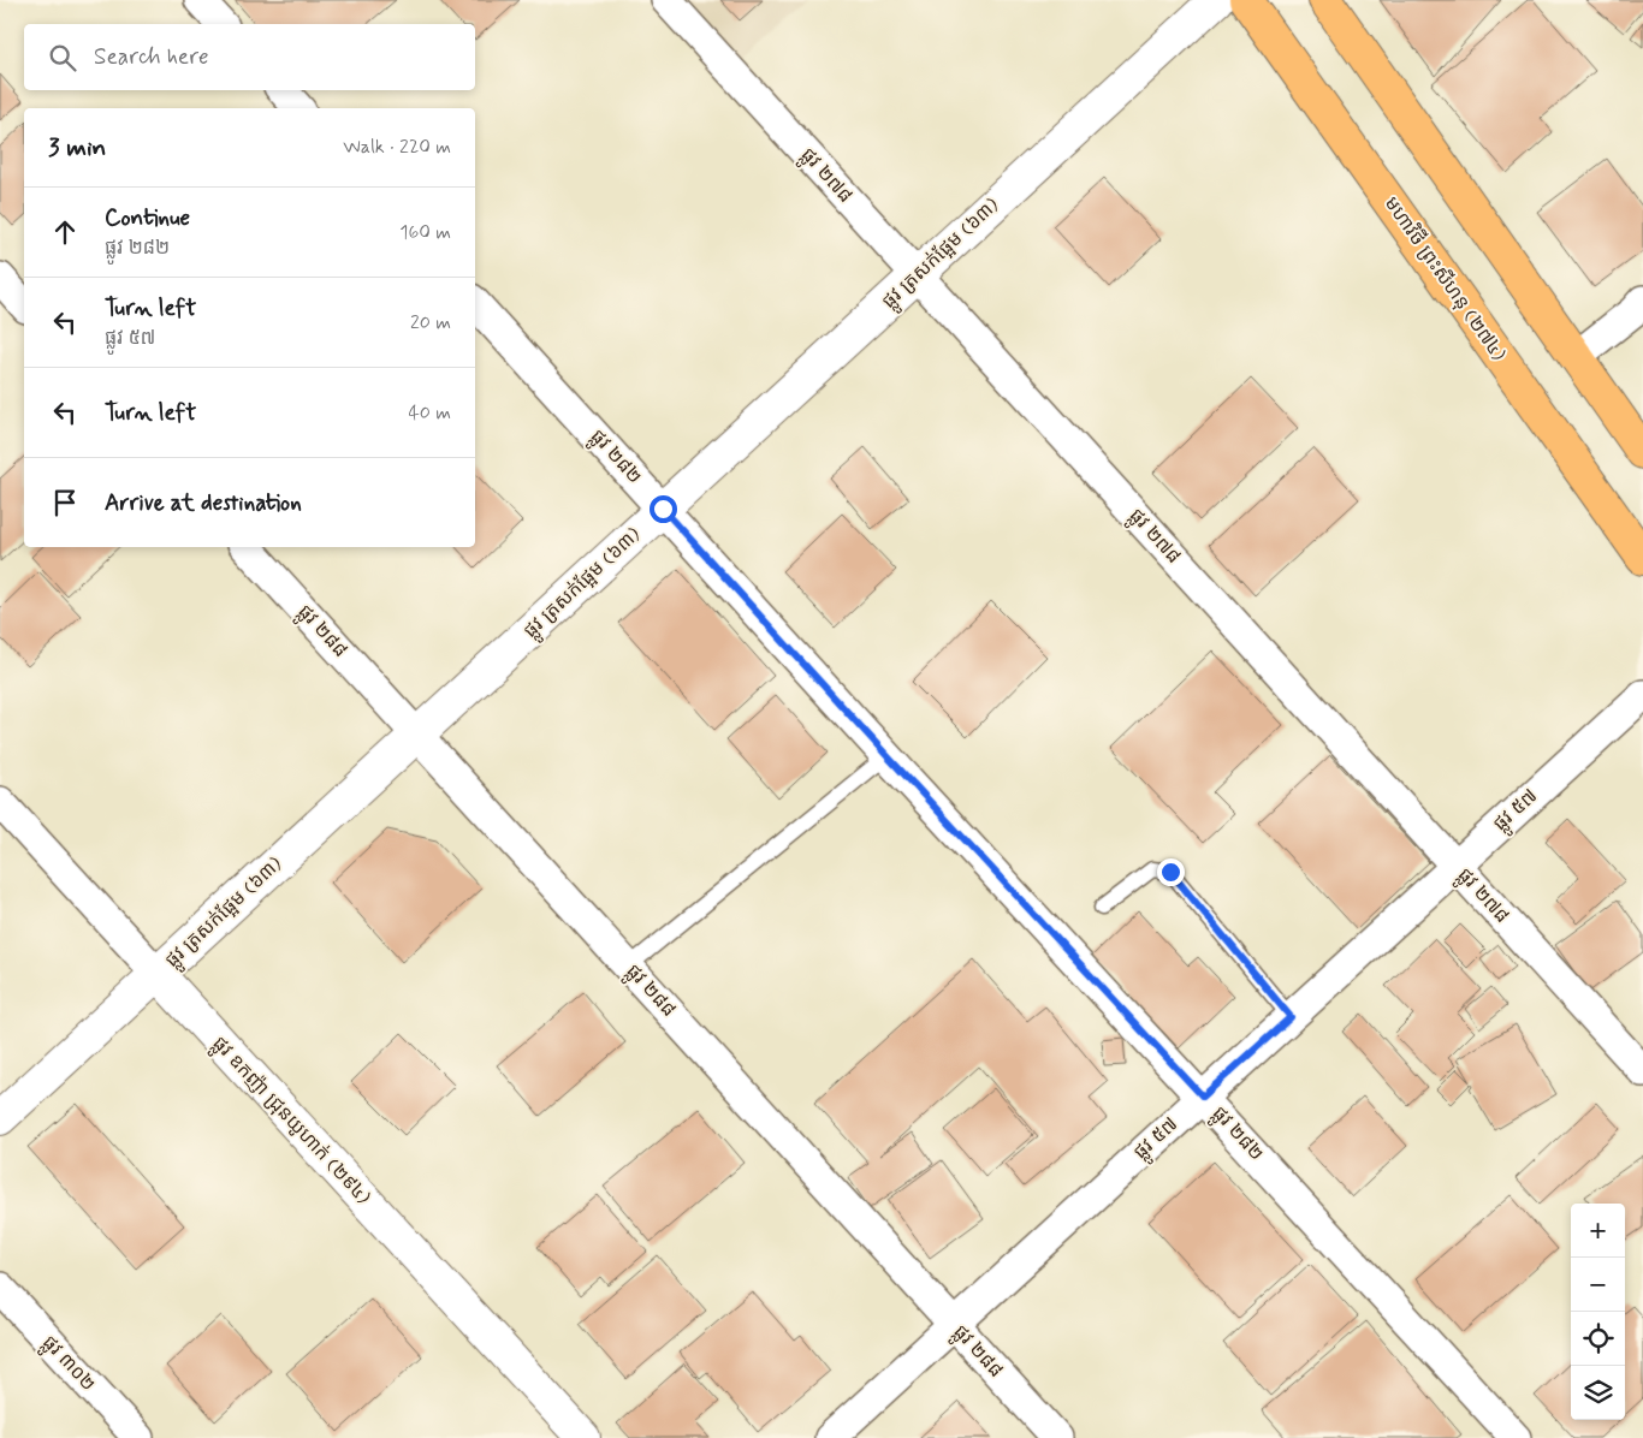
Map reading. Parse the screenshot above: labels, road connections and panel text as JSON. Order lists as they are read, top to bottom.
{
  "streets": {
    "main road": ["មហាវិថី ព្រះសីហនុ (២៧៤)"],
    "street": [
      "ផ្លូវ ២៧៨",
      "ផ្លូវ ត្រសក់ផ្អែម (៦៣)",
      "ផ្លូវ ២៨២",
      "ផ្លូវ ២៨៨",
      "ផ្លូវ ៥៧",
      "ផ្លូវ ឧកញ៉ា ជ្រុនយូហាក់ (២៩៤)",
      "ផ្លូវ ៣០២"
    ]
  },
  "crossings": [
    ["ផ្លូវ ២៧៨", "ផ្លូវ ត្រសក់ផ្អែម (៦៣)"],
    ["ផ្លូវ ២៧៨", "ផ្លូវ ៥៧"],
    ["ផ្លូវ ត្រសក់ផ្អែម (៦៣)", "ផ្លូវ ២៨២"],
    ["ផ្លូវ ត្រសក់ផ្អែម (៦៣)", "ផ្លូវ ២៨៨"],
    ["ផ្លូវ ត្រសក់ផ្អែម (៦៣)", "ផ្លូវ ឧកញ៉ា ជ្រុនយូហាក់ (២៩៤)"],
    ["ផ្លូវ ២៨២", "ផ្លូវ ៥៧"],
    ["ផ្លូវ ២៨៨", "ផ្លូវ ៥៧"]
  ],
  "page": {
    "search": "Search here",
    "heading": ["3 min", "Walk · 220 m"],
    "list": [
      ["Continue", "ផ្លូវ ២៨២", "160 m"],
      ["Turn left", "ផ្លូវ ៥៧", "20 m"],
      ["Turn left", "40 m"],
      "Arrive at destination"
    ],
    "map_buttons": ["+", "−"]
  }
}
